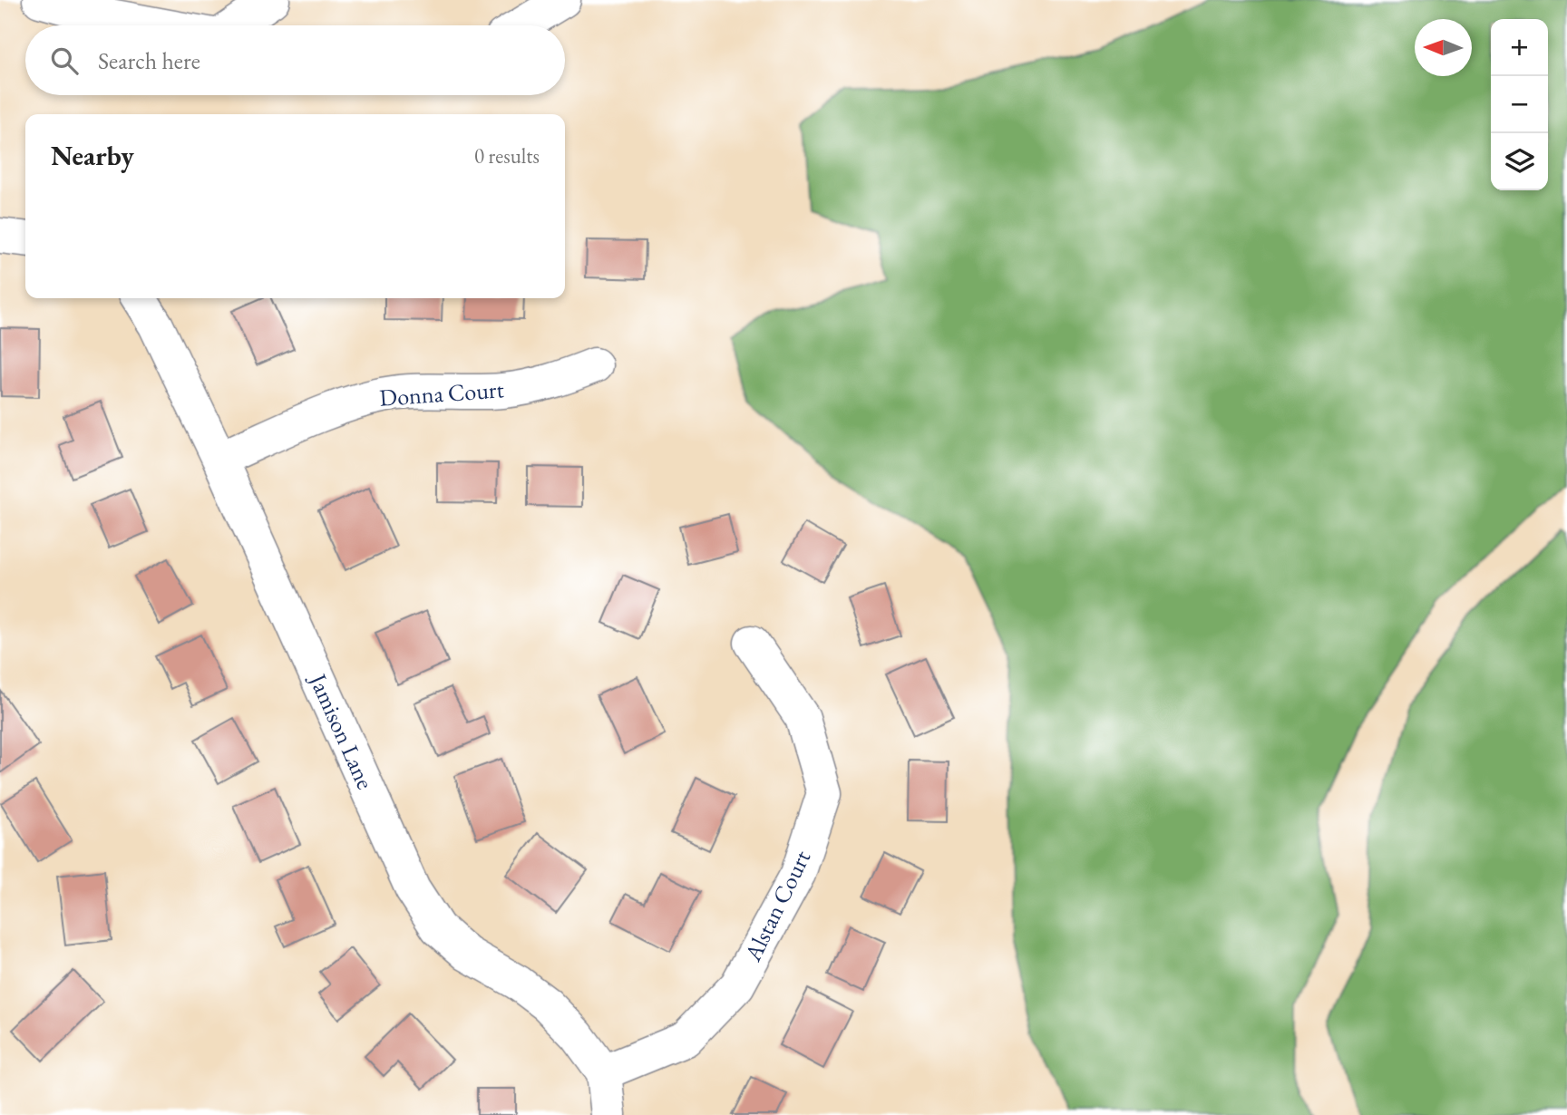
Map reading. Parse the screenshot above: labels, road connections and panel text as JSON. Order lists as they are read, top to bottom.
{
  "streets": {
    "street": ["Donna Court", "Jamison Lane", "Alstan Court"]
  },
  "crossings": [
    ["Donna Court", "Jamison Lane"],
    ["Jamison Lane", "Alstan Court"]
  ],
  "north": "left",
  "page": {
    "map_buttons": ["+", "−"],
    "search": "Search here",
    "heading": ["Nearby", "0 results"]
  }
}
